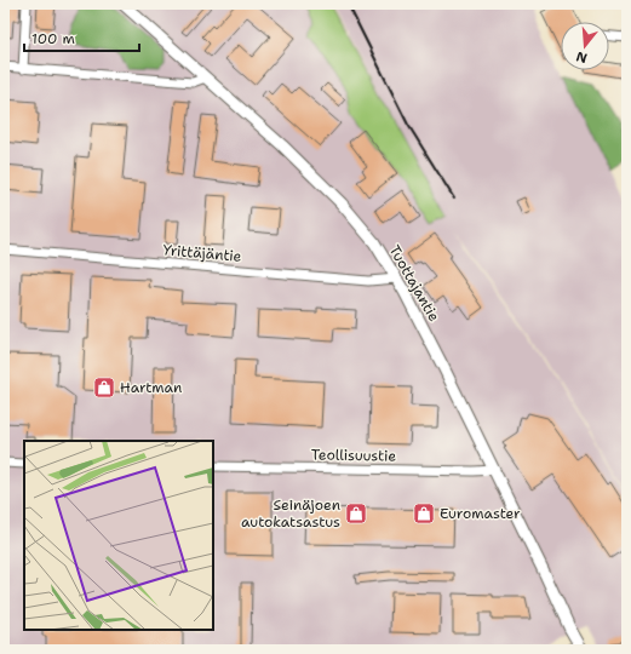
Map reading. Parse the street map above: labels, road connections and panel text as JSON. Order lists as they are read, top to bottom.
{
  "streets": {
    "street": ["Yrittäjäntie", "Tuottajantie", "Teollisuustie"]
  },
  "crossings": [
    ["Yrittäjäntie", "Tuottajantie"],
    ["Tuottajantie", "Teollisuustie"]
  ],
  "places": {
    "shop": ["Hartman", "Seinäjoen autokatsastus", "Euromaster"]
  },
  "scale_bar": "100 m",
  "north": "bottom"
}
